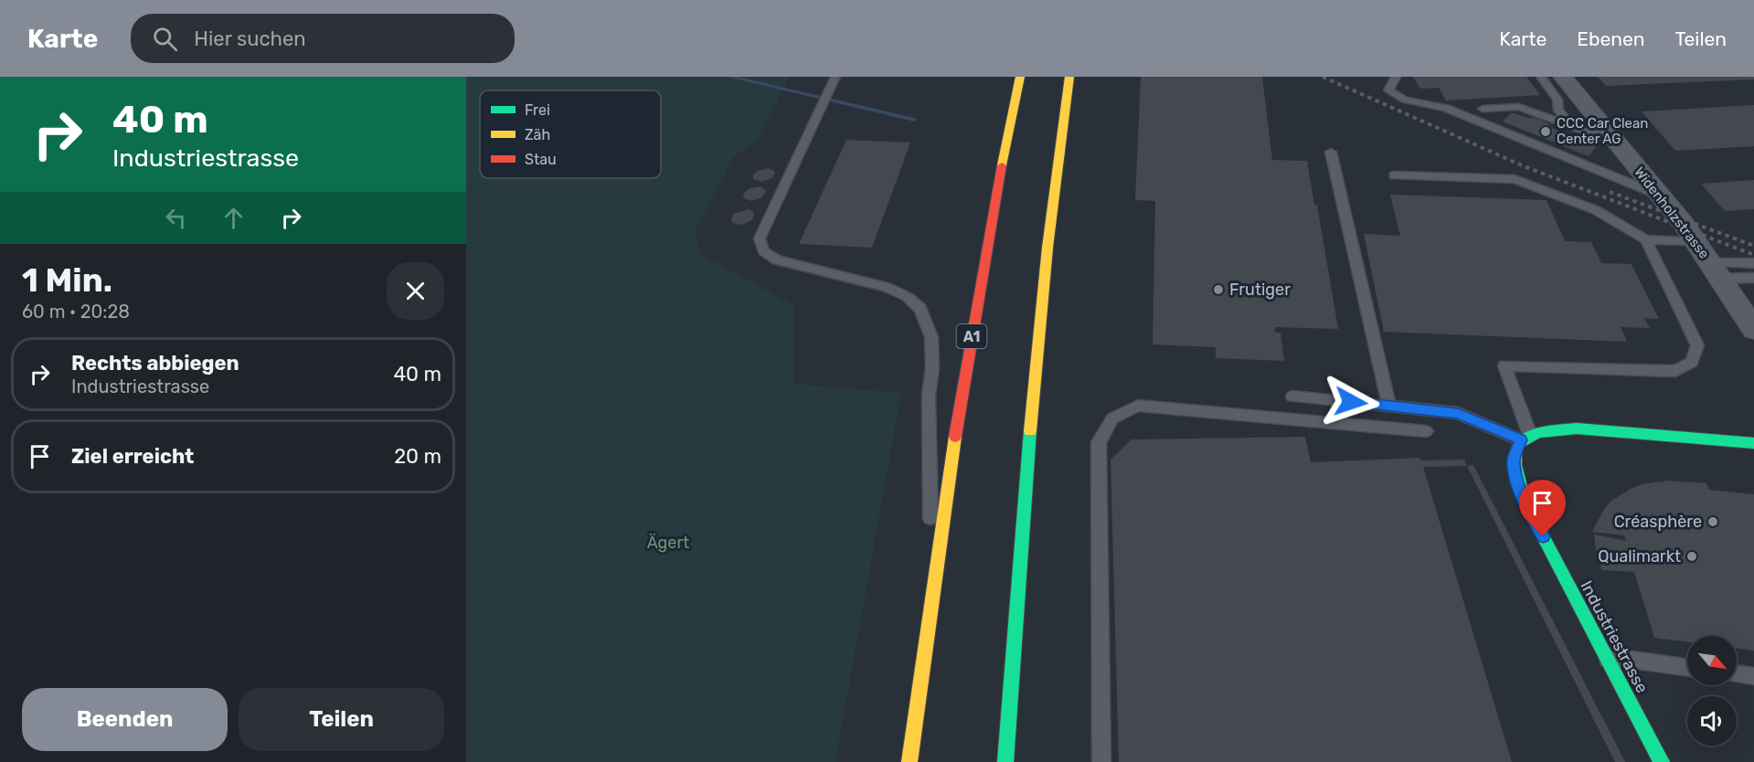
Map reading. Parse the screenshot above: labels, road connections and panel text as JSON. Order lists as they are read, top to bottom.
{
  "streets": {
    "main road": ["A1", "Industriestrasse"],
    "street": ["Widenholzstrasse"]
  },
  "parks": ["Ägert"],
  "places": [
    "CCC Car Clean Center AG",
    "Frutiger",
    "Créasphère",
    "Qualimarkt"
  ],
  "legend": ["Frei", "Zäh", "Stau"],
  "north": "bottom right",
  "page": {
    "header": "Karte",
    "search": "Hier suchen",
    "nav": ["Karte", "Ebenen", "Teilen"],
    "turn": ["40 m", "Industriestrasse"],
    "heading": ["1 Min.", "60 m · 20:28"],
    "list": [
      {
        "name": "Rechts abbiegen",
        "note": "Industriestrasse",
        "value": "40 m"
      },
      {
        "name": "Ziel erreicht",
        "value": "20 m"
      }
    ],
    "buttons": ["Beenden", "Teilen"]
  }
}
